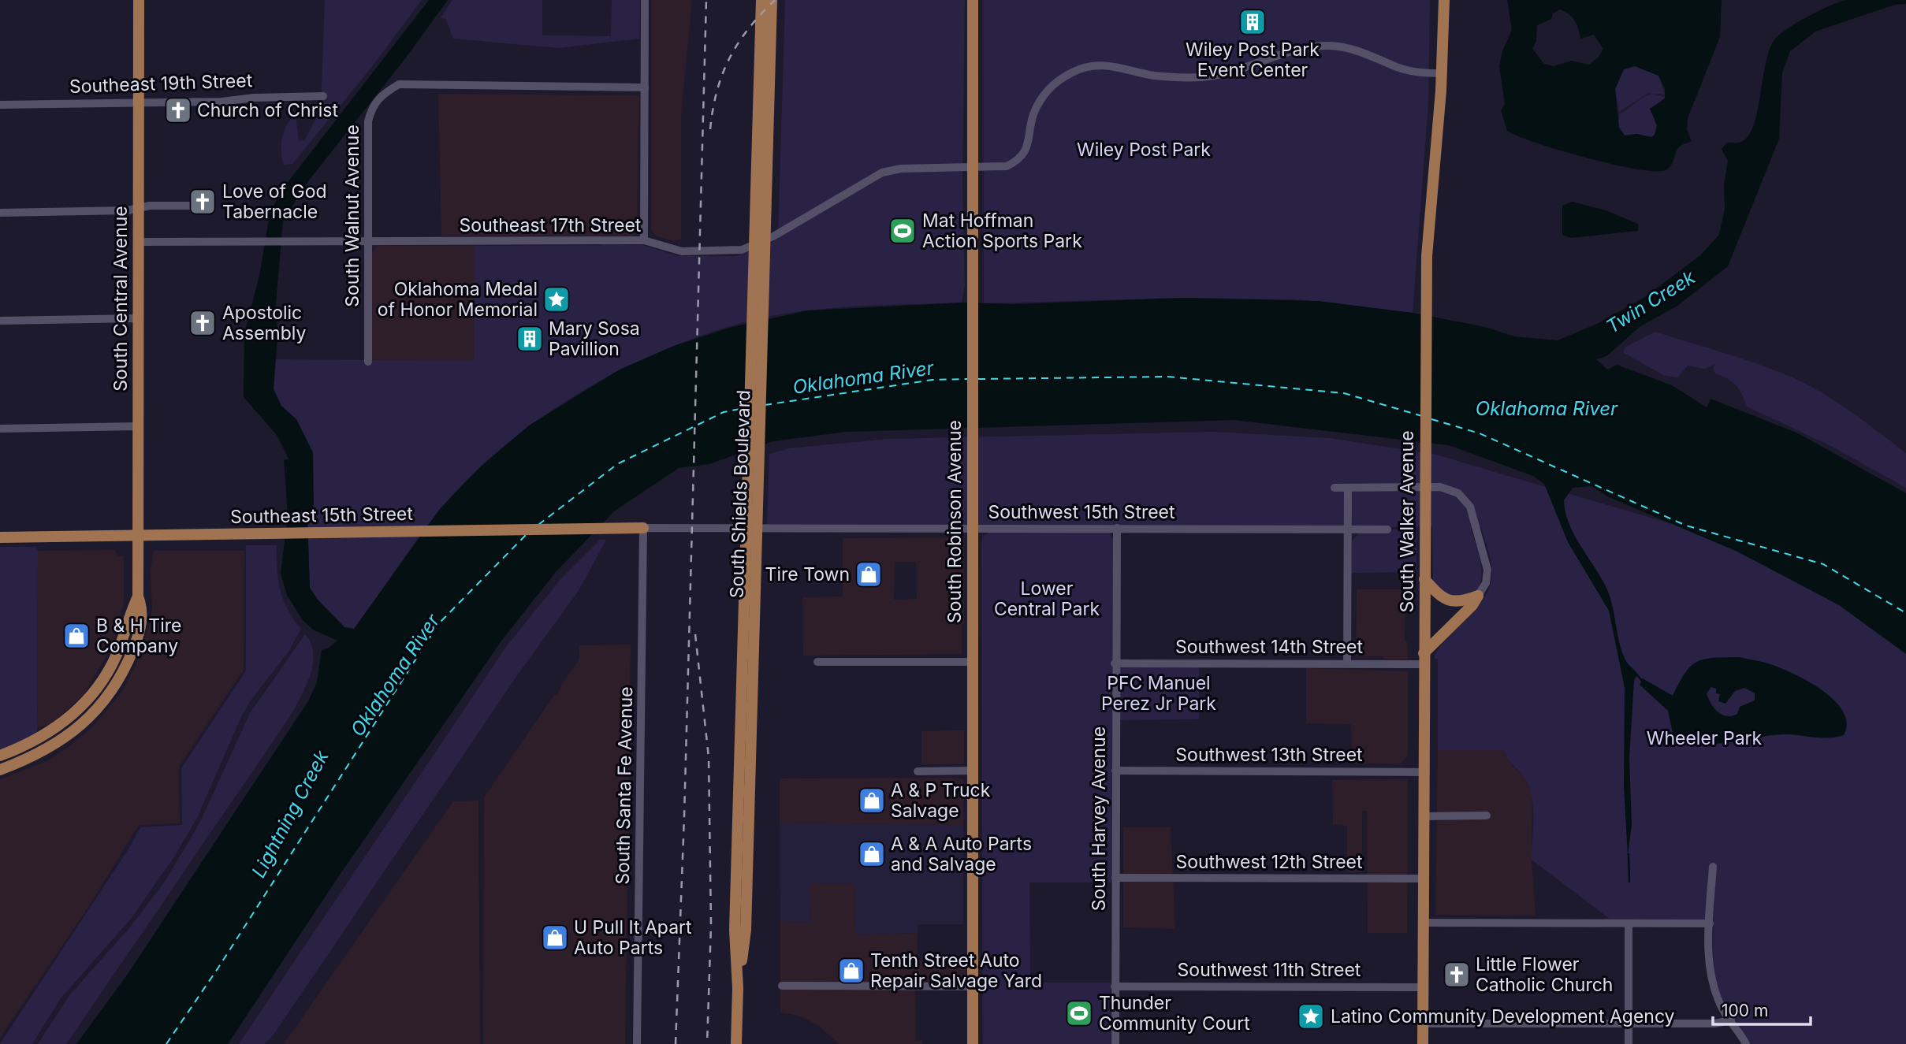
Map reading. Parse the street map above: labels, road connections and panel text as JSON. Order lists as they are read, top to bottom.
{
  "streets": {
    "main road": [
      "South Central Avenue",
      "South Shields Boulevard",
      "Southeast 15th Street",
      "South Robinson Avenue",
      "South Walker Avenue"
    ],
    "street": [
      "Southeast 19th Street",
      "South Walnut Avenue",
      "Southeast 17th Street",
      "Southwest 15th Street",
      "Southwest 14th Street",
      "Southwest 13th Street",
      "South Santa Fe Avenue",
      "South Harvey Avenue",
      "Southwest 12th Street",
      "Southwest 11th Street"
    ]
  },
  "crossings": [
    ["Southeast 19th Street", "South Central Avenue"],
    ["South Walnut Avenue", "Southeast 17th Street"],
    ["Southeast 17th Street", "South Central Avenue"],
    ["Southeast 17th Street", "South Robinson Avenue"],
    ["Southeast 17th Street", "South Walker Avenue"],
    ["South Central Avenue", "Southeast 15th Street"],
    ["Southwest 15th Street", "Southeast 15th Street"],
    ["Southwest 15th Street", "South Robinson Avenue"],
    ["Southwest 15th Street", "South Santa Fe Avenue"],
    ["Southwest 15th Street", "South Harvey Avenue"],
    ["Southeast 15th Street", "South Santa Fe Avenue"],
    ["South Walker Avenue", "Southwest 14th Street"],
    ["South Walker Avenue", "Southwest 13th Street"],
    ["South Walker Avenue", "Southwest 12th Street"],
    ["South Walker Avenue", "Southwest 11th Street"],
    ["Southwest 14th Street", "South Harvey Avenue"],
    ["Southwest 13th Street", "South Harvey Avenue"],
    ["South Harvey Avenue", "Southwest 12th Street"],
    ["South Harvey Avenue", "Southwest 11th Street"]
  ],
  "water": ["Twin Creek", "Oklahoma River", "Lightning Creek"],
  "parks": [
    "Wiley Post Park",
    "Lower Central Park",
    "PFC Manuel Perez Jr Park",
    "Wheeler Park"
  ],
  "places": {
    "building": ["Wiley Post Park Event Center", "Mary Sosa Pavillion"],
    "church": [
      "Church of Christ",
      "Love of God Tabernacle",
      "Apostolic Assembly",
      "Little Flower Catholic Church"
    ],
    "sports": ["Mat Hoffman Action Sports Park", "Thunder Community Court"],
    "place": ["Oklahoma Medal of Honor Memorial", "Latino Community Development Agency"],
    "shop": [
      "Tire Town",
      "B & H Tire Company",
      "A & P Truck Salvage",
      "A & A Auto Parts and Salvage",
      "U Pull It Apart Auto Parts",
      "Tenth Street Auto Repair Salvage Yard"
    ]
  },
  "scale_bar": "100 m"
}
